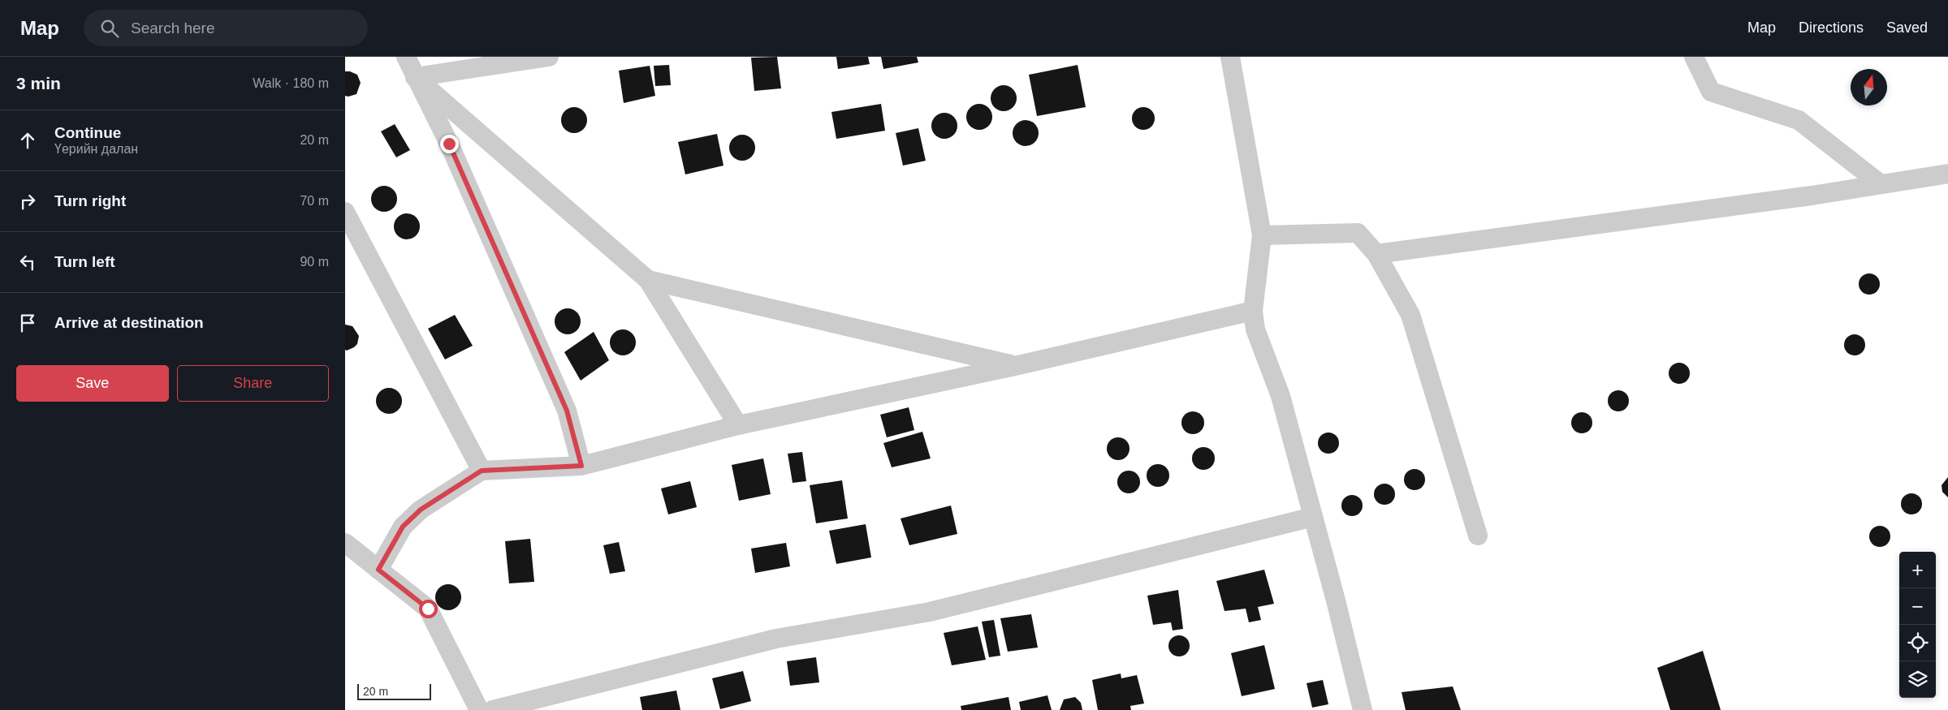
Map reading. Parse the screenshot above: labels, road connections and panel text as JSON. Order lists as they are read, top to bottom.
{
  "scale_bar": "20 m",
  "north": "top",
  "page": {
    "header": "Map",
    "search": "Search here",
    "nav": ["Map", "Directions", "Saved"],
    "heading": ["3 min", "Walk · 180 m"],
    "list": [
      ["Continue", "Үерийн далан", "20 m"],
      ["Turn right", "70 m"],
      ["Turn left", "90 m"],
      "Arrive at destination"
    ],
    "buttons": ["Save", "Share"],
    "map_buttons": ["+", "−"],
    "scale": "20 m"
  }
}
